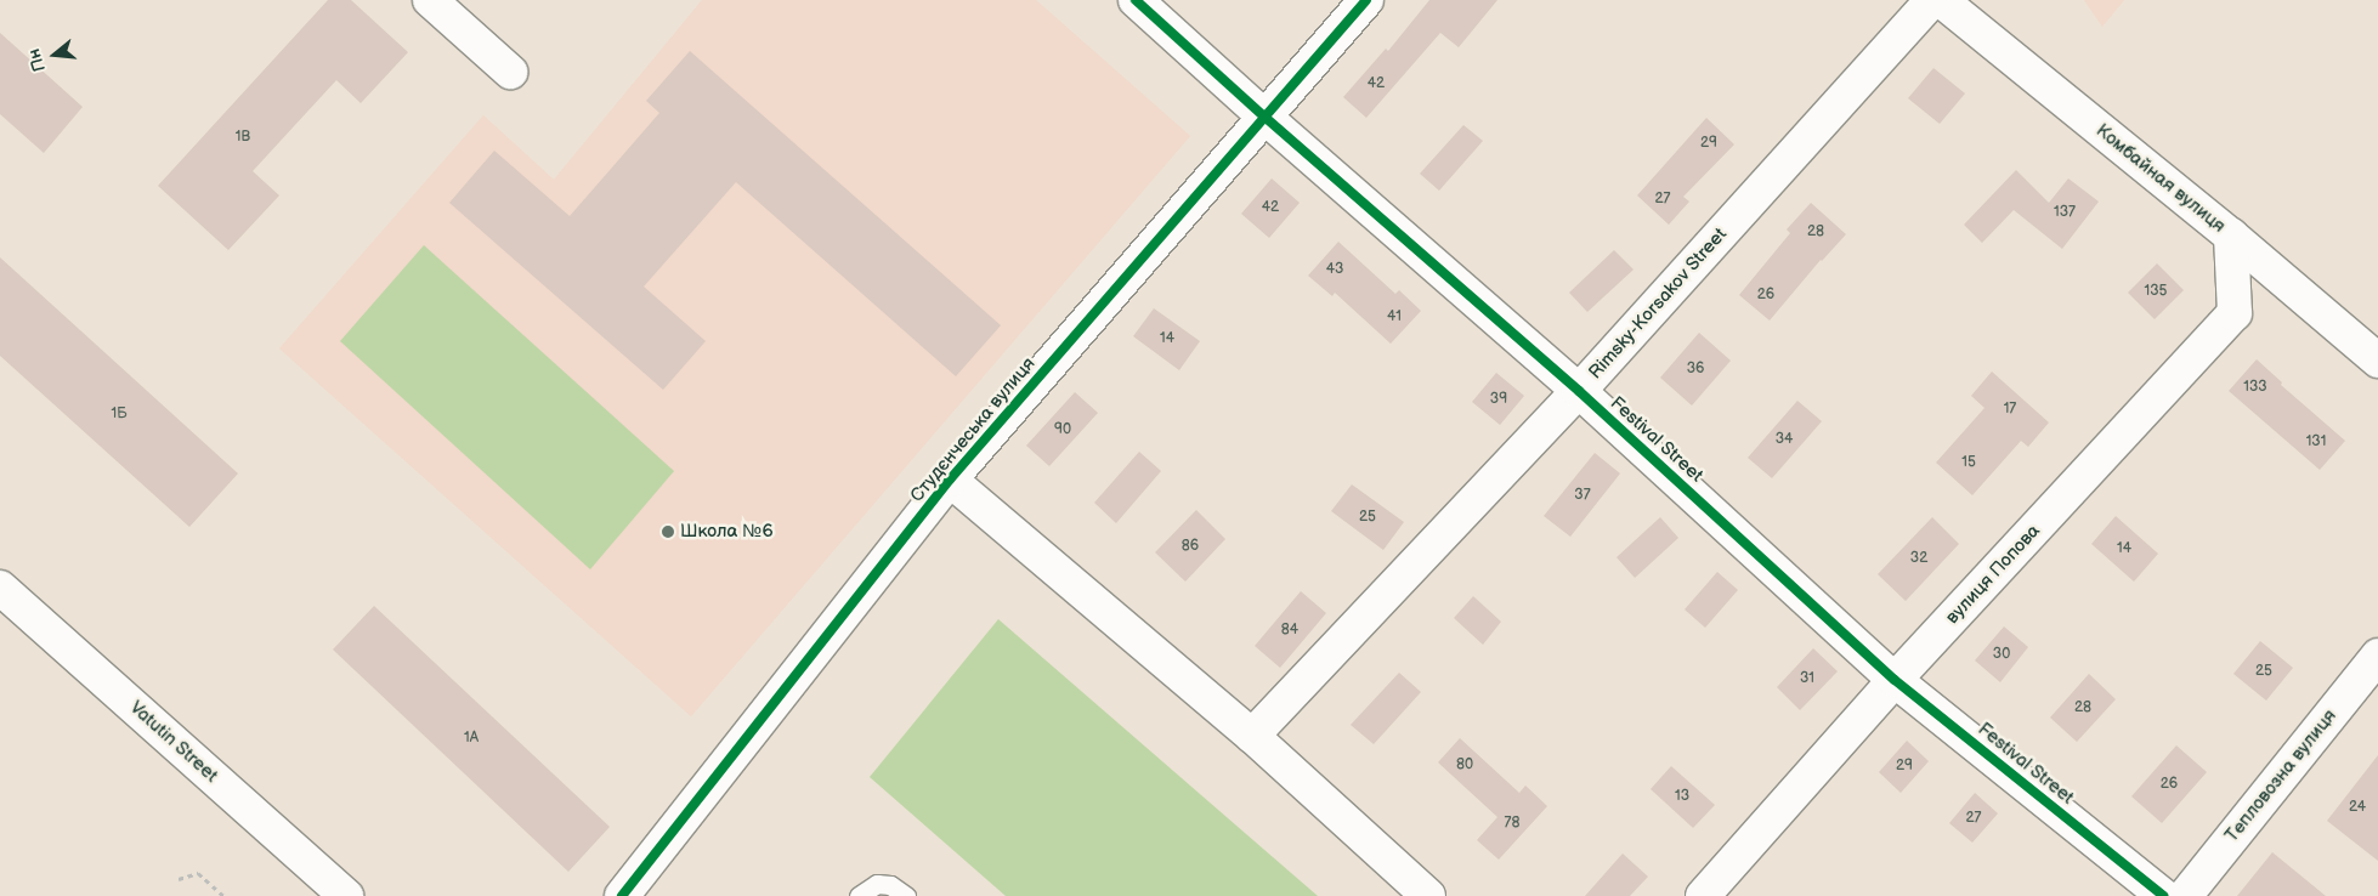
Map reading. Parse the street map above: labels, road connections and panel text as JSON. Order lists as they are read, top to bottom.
{
  "streets": {
    "street": [
      "Комбайная вулиця",
      "Rimsky-Korsakov Street",
      "Студєнчеська вулиця",
      "Festival Street",
      "вулиця Попова",
      "Vatutin Street",
      "Тепловозна вулиця"
    ]
  },
  "crossings": [
    ["Комбайная вулиця", "вулиця Попова"],
    ["Rimsky-Korsakov Street", "Festival Street"],
    ["Студєнчеська вулиця", "Festival Street"],
    ["Festival Street", "вулиця Попова"]
  ],
  "places": ["Школа №6"],
  "house_numbers": [
    "42",
    "1В",
    "29",
    "27",
    "42",
    "137",
    "28",
    "43",
    "135",
    "26",
    "41",
    "14",
    "36",
    "133",
    "39",
    "17",
    "1Б",
    "90",
    "34",
    "131",
    "15",
    "37",
    "25",
    "86",
    "14",
    "32",
    "84",
    "30",
    "25",
    "31",
    "28",
    "1А",
    "80",
    "29",
    "26",
    "13",
    "24",
    "27",
    "78"
  ],
  "north": "left"
}
